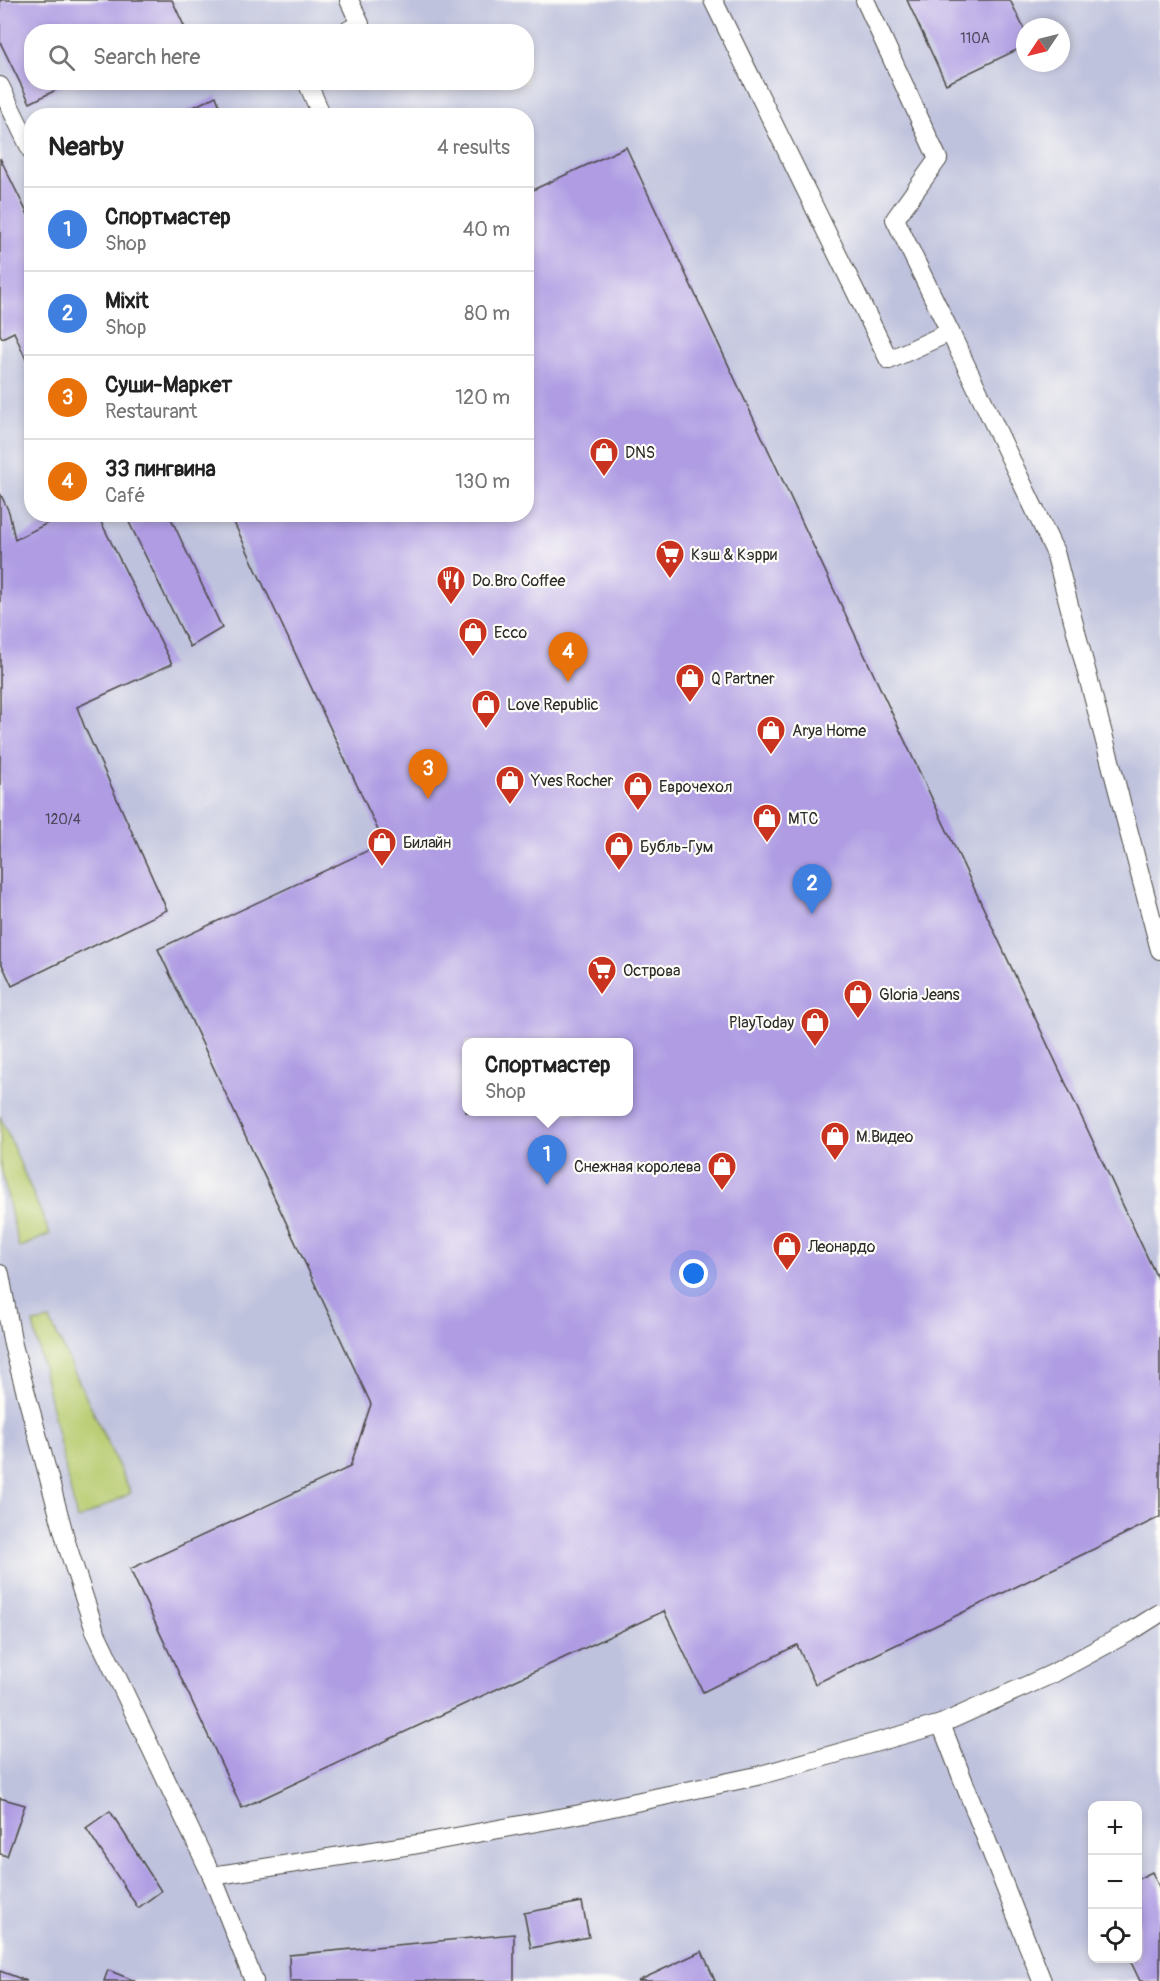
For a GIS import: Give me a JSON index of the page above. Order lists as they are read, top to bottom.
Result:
{
  "places": {
    "shop": [
      "DNS",
      "Ecco",
      "Q Partner",
      "Love Republic",
      "Arya Home",
      "Yves Rocher",
      "Еврочехол",
      "МТС",
      "Билайн",
      "Бубль-Гум",
      "Gloria Jeans",
      "PlayToday",
      "М.Видео",
      "Снежная королева",
      "Леонардо"
    ],
    "supermarket": ["Кэш & Кэрри", "Острова"],
    "restaurant": ["Do.Bro Coffee"]
  },
  "house_numbers": ["110А", "120/4"],
  "north": "bottom left",
  "page": {
    "search": "Search here",
    "heading": ["Nearby", "4 results"],
    "list": [
      {
        "mark": "1",
        "name": "Спортмастер",
        "note": "Shop",
        "value": "40 m"
      },
      {
        "mark": "2",
        "name": "Mixit",
        "note": "Shop",
        "value": "80 m"
      },
      {
        "mark": "3",
        "name": "Суши-Маркет",
        "note": "Restaurant",
        "value": "120 m"
      },
      {
        "mark": "4",
        "name": "33 пингвина",
        "note": "Café",
        "value": "130 m"
      }
    ],
    "pins": [
      "4",
      "3",
      "2",
      "1"
    ],
    "popup": ["Спортмастер", "Shop"],
    "map_buttons": ["+", "−"]
  }
}
